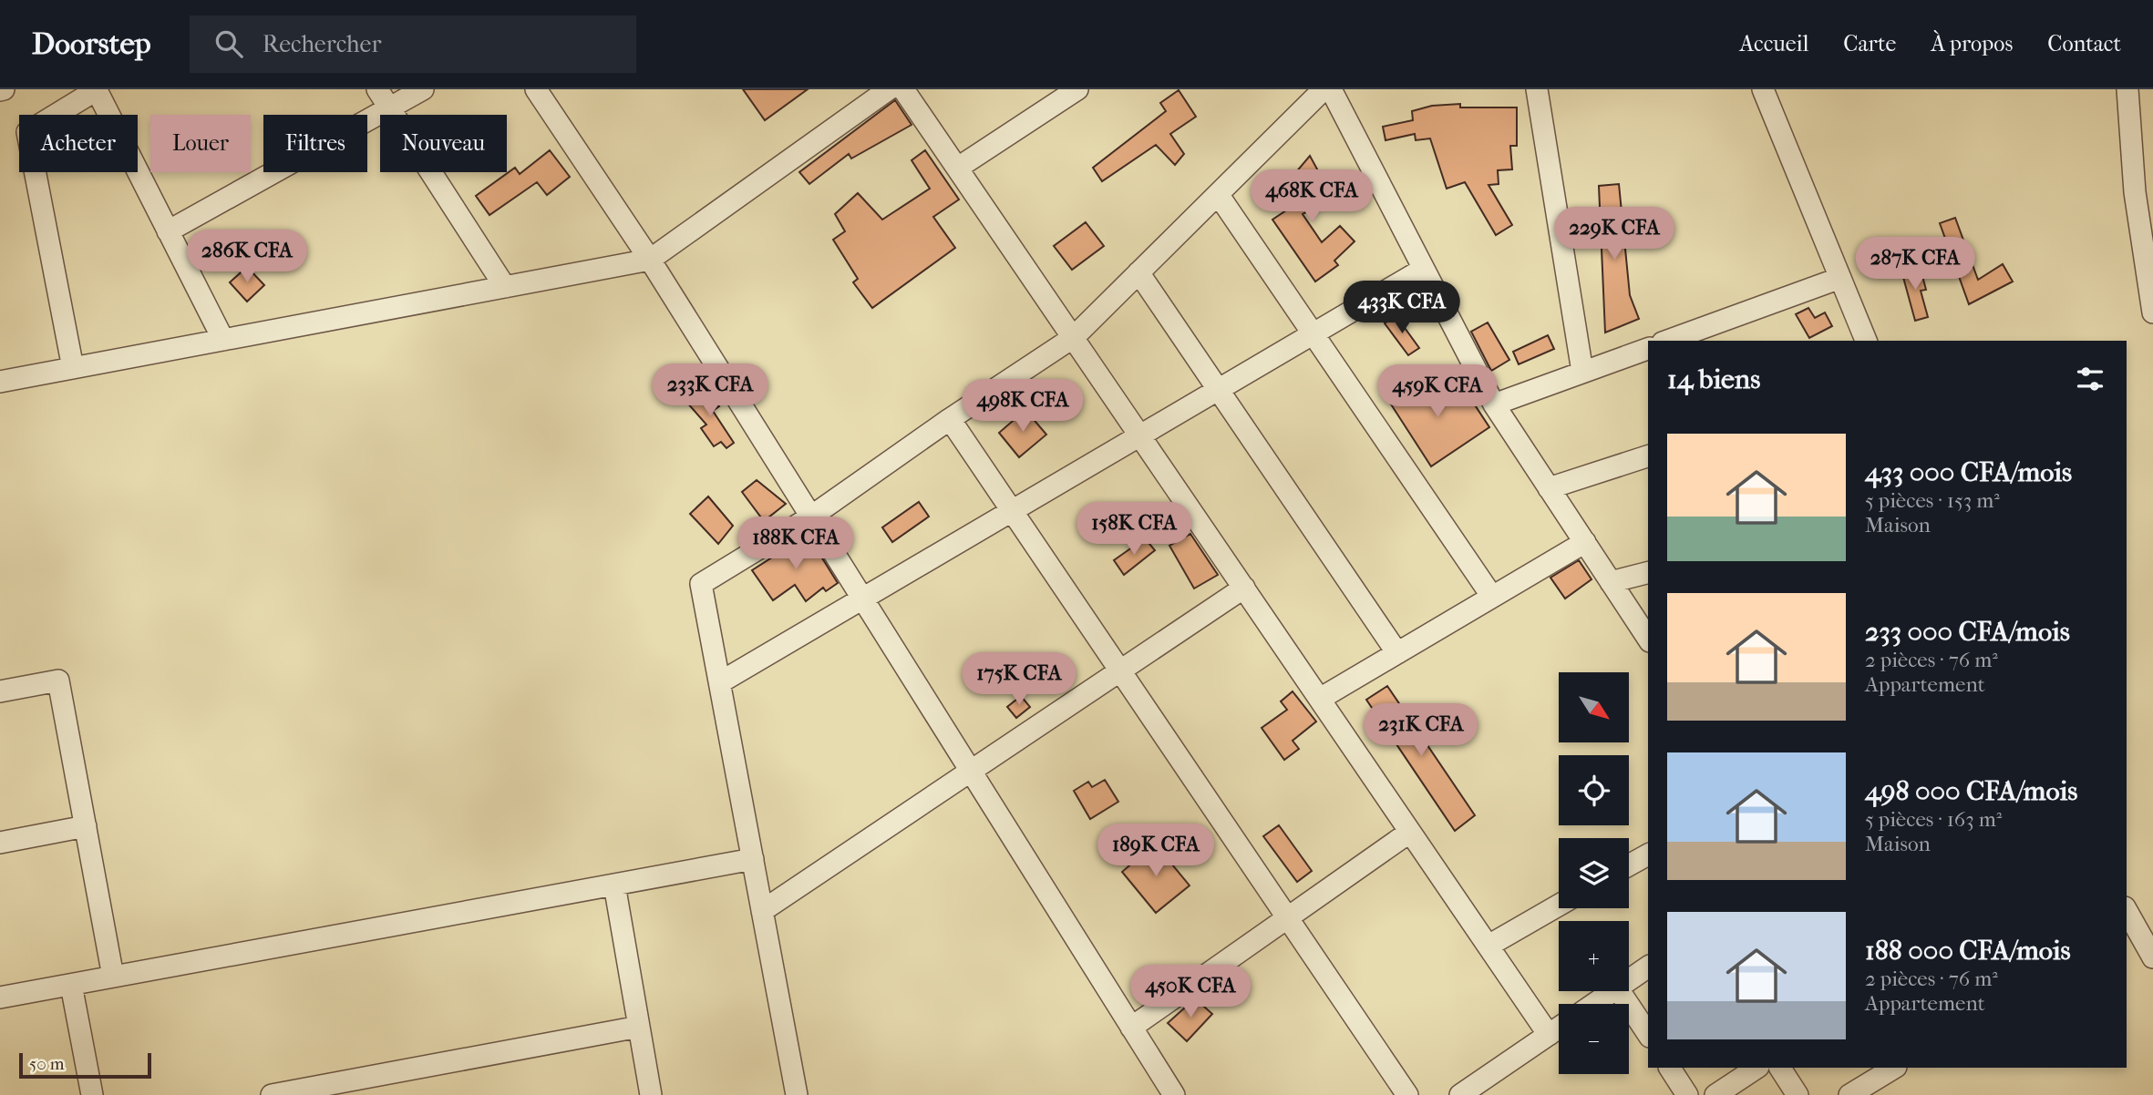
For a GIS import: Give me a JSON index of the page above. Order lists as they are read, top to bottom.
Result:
{
  "scale_bar": "50 m",
  "north": "bottom right",
  "page": {
    "header": "Doorstep",
    "search": "Rechercher",
    "nav": [
      "Accueil",
      "Carte",
      "À propos",
      "Contact"
    ],
    "chip": [
      "Acheter",
      "Louer",
      "Filtres",
      "Nouveau"
    ],
    "price": [
      "468K CFA",
      "229K CFA",
      "286K CFA",
      "287K CFA",
      "433K CFA",
      "233K CFA",
      "459K CFA",
      "498K CFA",
      "158K CFA",
      "188K CFA",
      "175K CFA",
      "231K CFA",
      "189K CFA",
      "450K CFA"
    ],
    "heading": "14 biens",
    "list": [
      {
        "name": "433 000 CFA/mois",
        "note": "5 pièces · 153 m² · Maison"
      },
      {
        "name": "233 000 CFA/mois",
        "note": "2 pièces · 76 m² · Appartement"
      },
      {
        "name": "498 000 CFA/mois",
        "note": "5 pièces · 163 m² · Maison"
      },
      {
        "name": "188 000 CFA/mois",
        "note": "2 pièces · 76 m² · Appartement"
      }
    ],
    "map_buttons": ["+", "−"],
    "scale": "50 m"
  }
}
